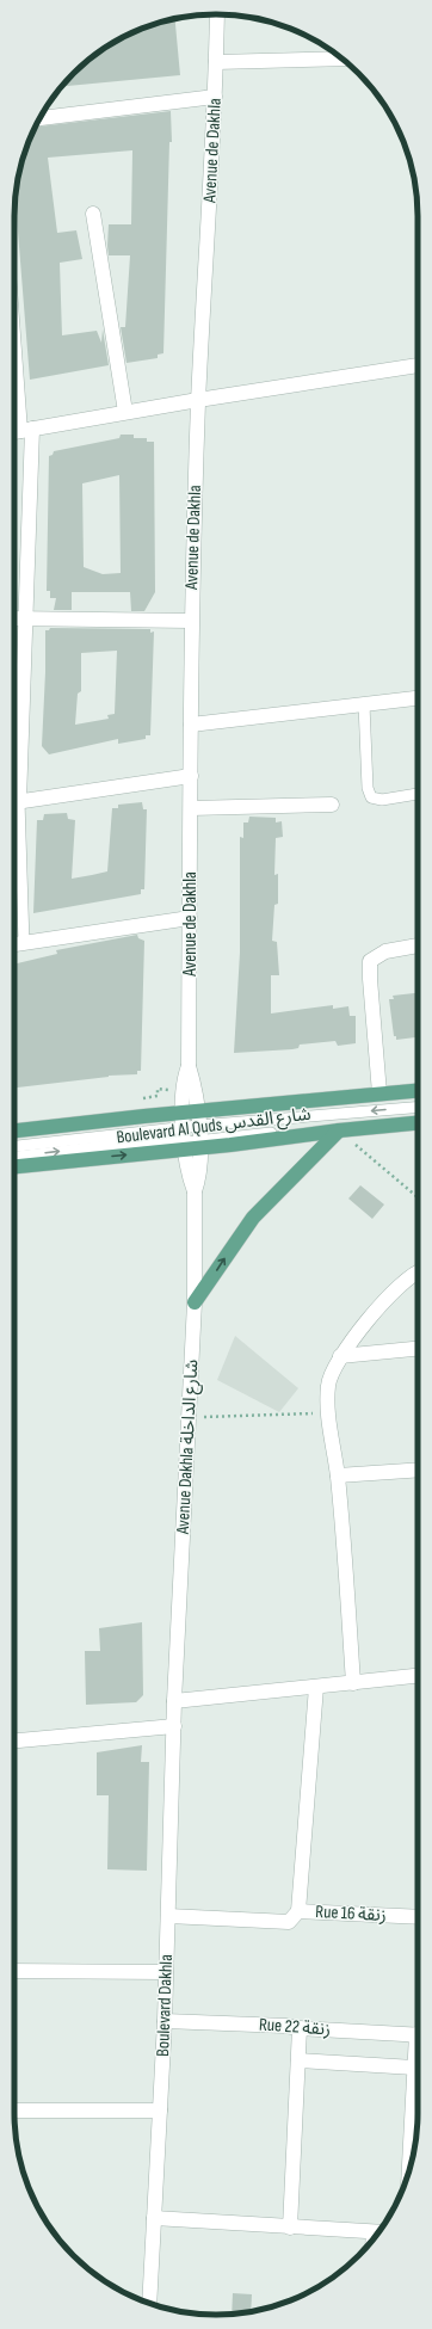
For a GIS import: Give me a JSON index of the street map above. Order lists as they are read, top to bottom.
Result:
{
  "streets": {
    "main road": ["Boulevard Al Quds شارع القدس"],
    "street": [
      "Avenue de Dakhla",
      "Avenue Dakhla شارع الداخلة",
      "Rue 16 زنقة",
      "Boulevard Dakhla",
      "Rue 22 زنقة"
    ]
  },
  "crossings": [
    ["Avenue de Dakhla", "Boulevard Al Quds شارع القدس"],
    ["Avenue de Dakhla", "Avenue Dakhla شارع الداخلة"],
    ["Boulevard Al Quds شارع القدس", "Avenue Dakhla شارع الداخلة"],
    ["Avenue Dakhla شارع الداخلة", "Boulevard Dakhla"],
    ["Rue 16 زنقة", "Boulevard Dakhla"],
    ["Boulevard Dakhla", "Rue 22 زنقة"]
  ]
}
